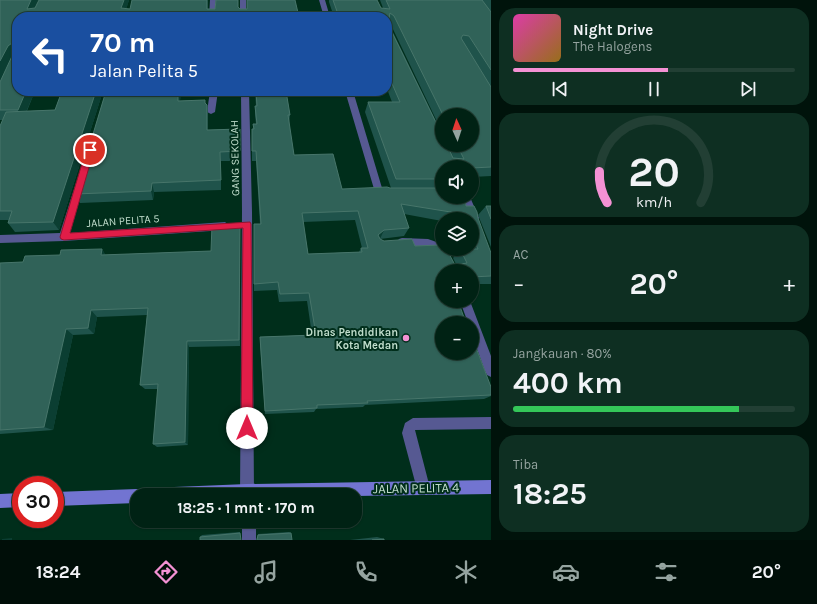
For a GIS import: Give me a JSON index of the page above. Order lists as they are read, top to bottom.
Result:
{
  "streets": {
    "street": ["GANG SEKOLAH", "JALAN PELITA 5", "JALAN PELITA 4"]
  },
  "crossings": [
    ["GANG SEKOLAH", "JALAN PELITA 5"]
  ],
  "places": ["Dinas Pendidikan Kota Medan"],
  "north": "top",
  "page": {
    "turn": ["70 m", "Jalan Pelita 5"],
    "song": ["Night Drive", "The Halogens"],
    "map_buttons": ["+", "−"],
    "tile": [
      "AC",
      ["Jangkauan · 80%", "400 km"],
      ["Tiba", "18:25"]
    ],
    "heat": ["−", "20°", "+"],
    "limit": "30",
    "trip": "18:25 · 1 mnt · 170 m",
    "tabs": ["18:24", "20°"],
    "gauge": ["20", "km/h"]
  }
}
